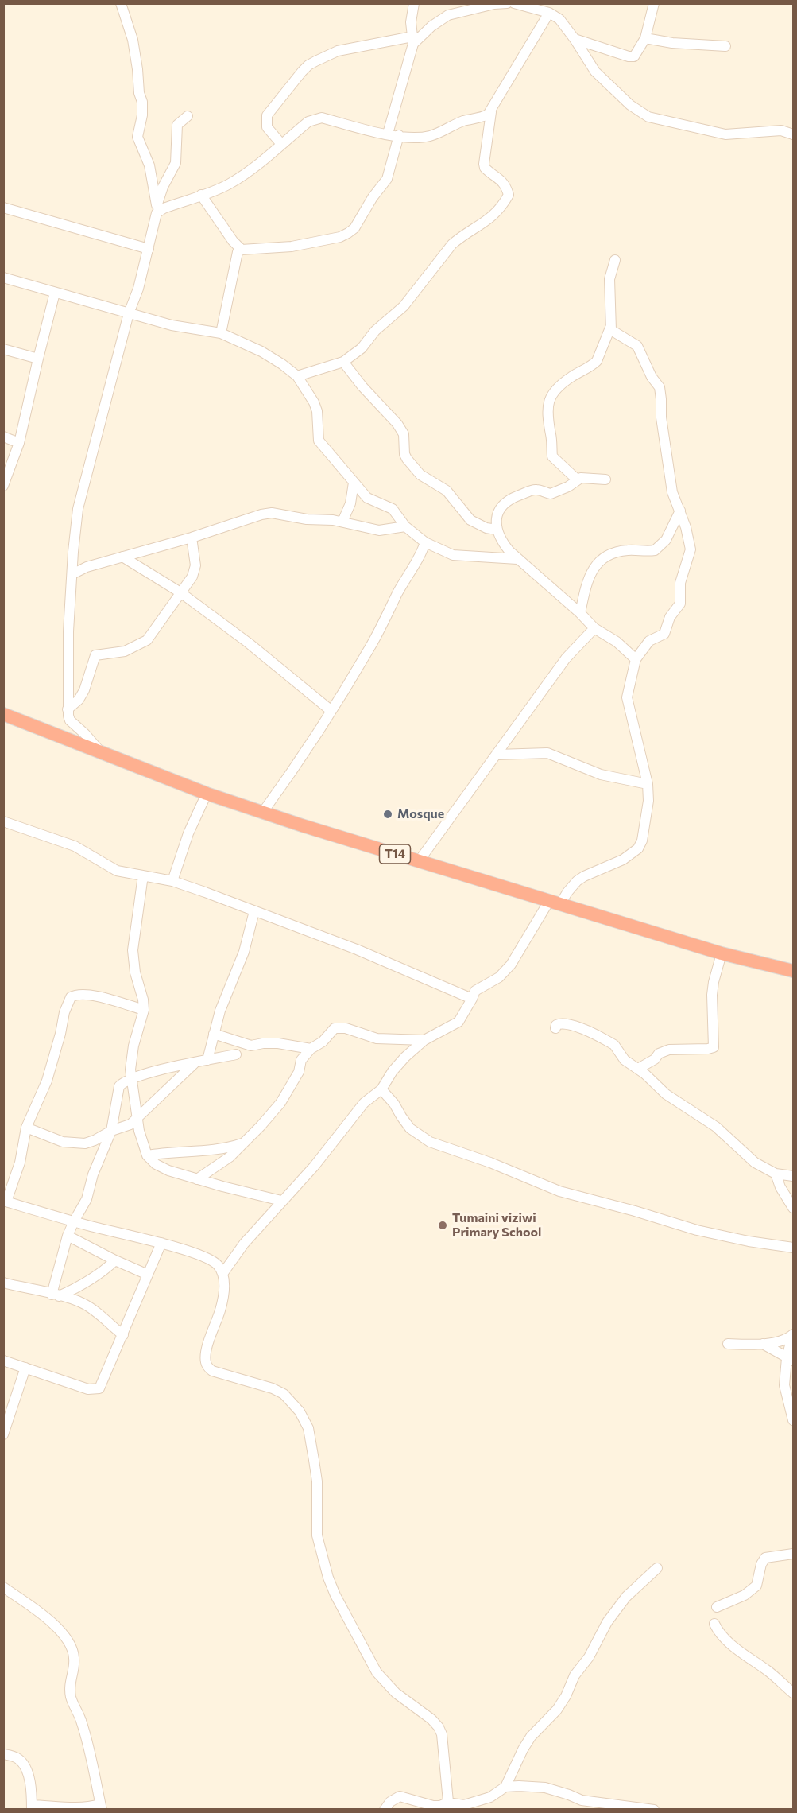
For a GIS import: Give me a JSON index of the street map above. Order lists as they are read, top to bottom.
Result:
{
  "streets": {
    "highway": ["T14"]
  },
  "places": ["Mosque", "Tumaini viziwi Primary School"]
}
